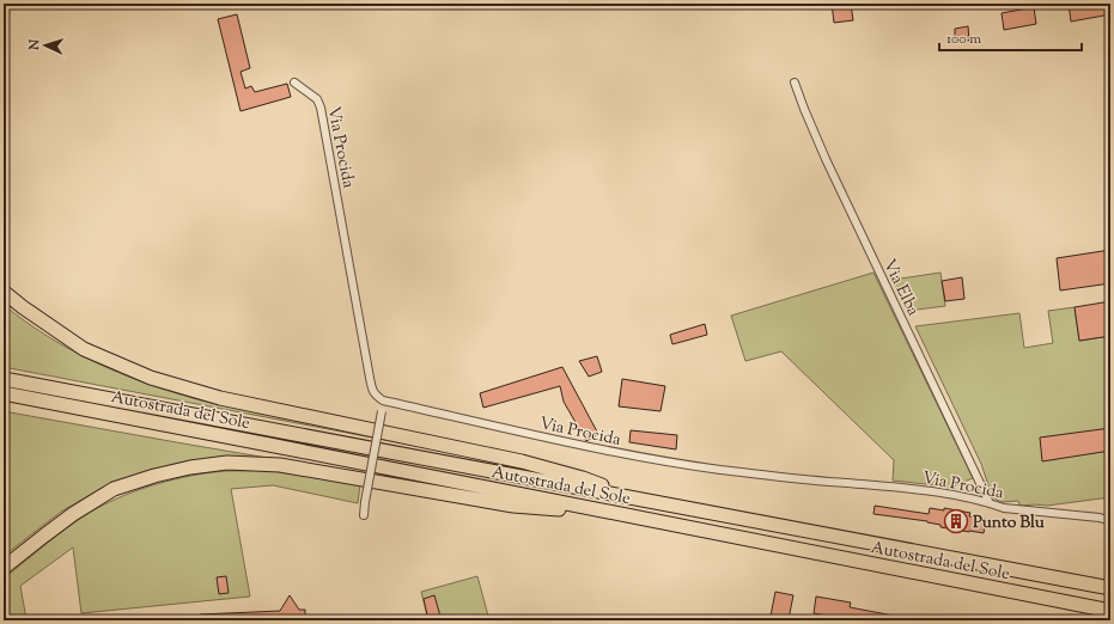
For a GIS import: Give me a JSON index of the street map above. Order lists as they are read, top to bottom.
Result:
{
  "streets": {
    "highway": ["Autostrada del Sole"],
    "street": ["Via Procida", "Via Elba"]
  },
  "crossings": [
    ["Via Procida", "Via Elba"]
  ],
  "places": {
    "building": ["Punto Blu"]
  },
  "scale_bar": "100 m",
  "north": "left"
}
